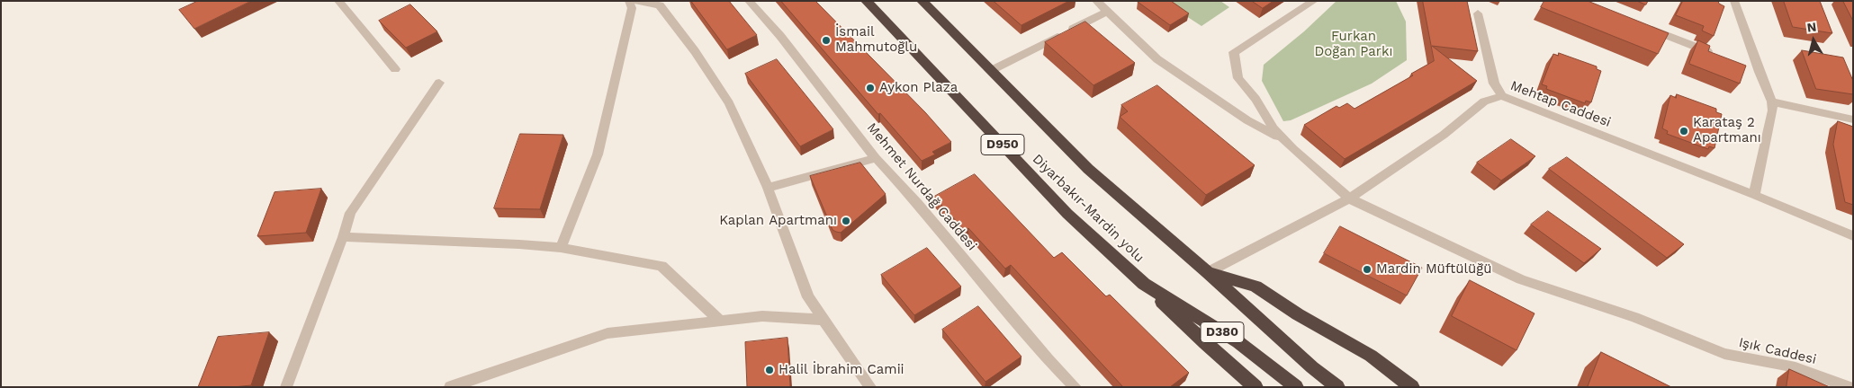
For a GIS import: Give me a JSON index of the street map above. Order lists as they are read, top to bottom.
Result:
{
  "streets": {
    "highway": ["D950", "Diyarbakır-Mardin yolu", "D380"],
    "street": ["Mehtap Caddesi", "Mehmet Nurdağ Caddesi", "Işık Caddesi"]
  },
  "crossings": [
    ["Mehtap Caddesi", "Diyarbakır-Mardin yolu"],
    ["Mehtap Caddesi", "Işık Caddesi"],
    ["D950", "Diyarbakır-Mardin yolu"]
  ],
  "parks": ["Furkan Doğan Parkı"],
  "places": [
    "İsmail Mahmutoğlu",
    "Aykon Plaza",
    "Karataş 2 Apartmanı",
    "Kaplan Apartmanı",
    "Mardin Müftülüğü",
    "Halil İbrahim Camii"
  ],
  "north": "top"
}
